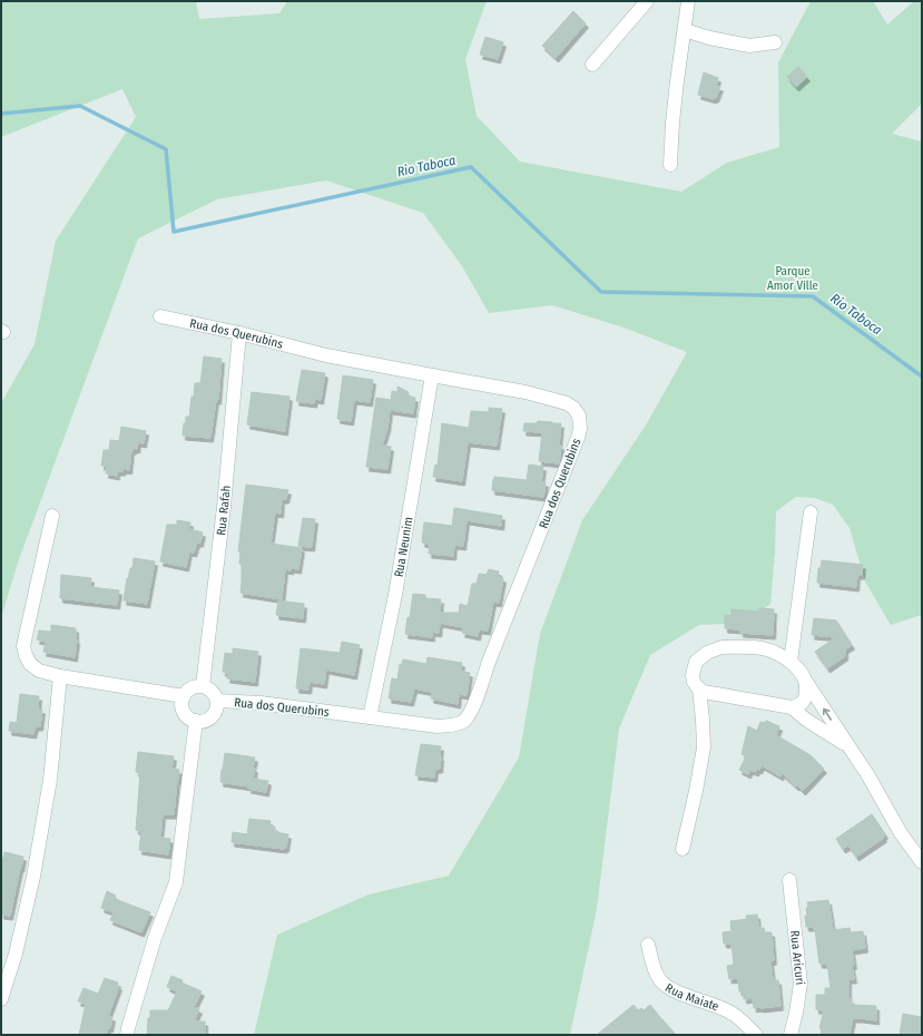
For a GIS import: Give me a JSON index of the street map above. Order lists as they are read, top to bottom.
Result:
{
  "streets": {
    "street": [
      "Rua dos Querubins",
      "Rua Rafah",
      "Rua Neunim",
      "Rua Aricuri",
      "Rua Maiate"
    ]
  },
  "crossings": [
    ["Rua dos Querubins", "Rua Rafah"],
    ["Rua dos Querubins", "Rua Neunim"]
  ],
  "water": ["Rio Taboca"],
  "parks": ["Parque Amor Ville"]
}
